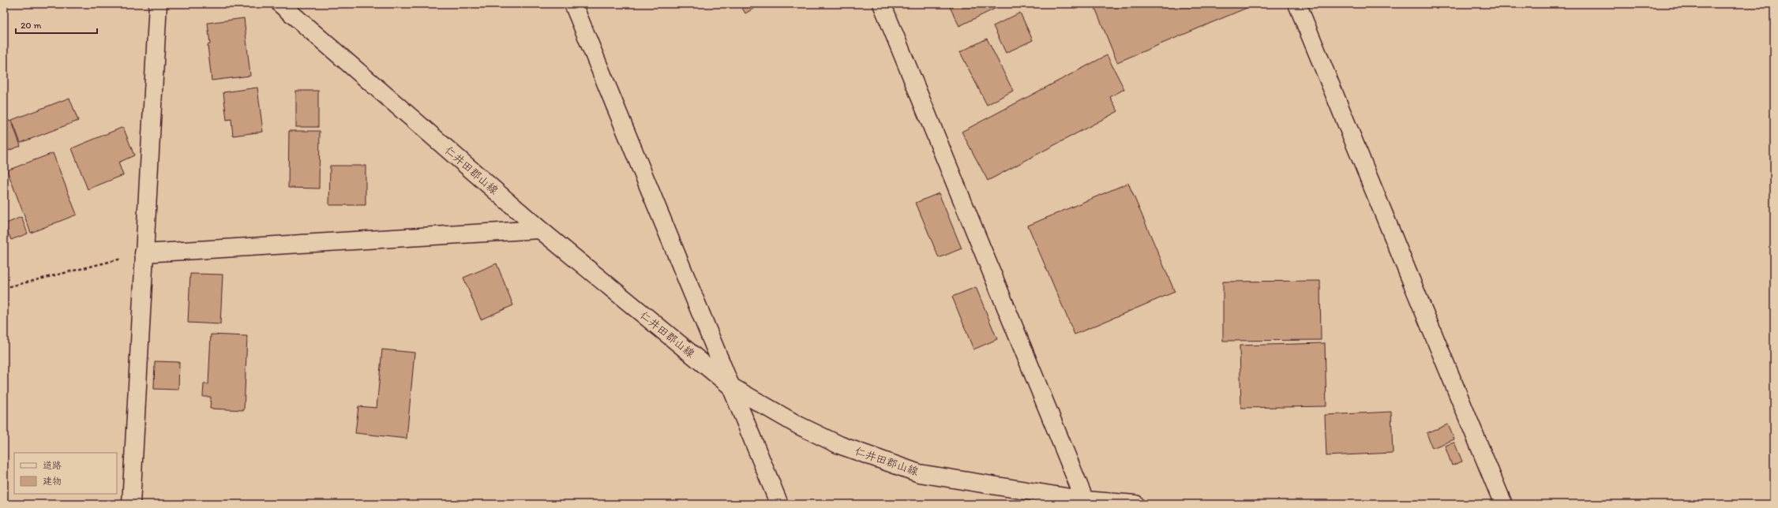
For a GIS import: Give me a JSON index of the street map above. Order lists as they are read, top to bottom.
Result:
{
  "streets": {
    "street": ["仁井田郡山線"]
  },
  "legend": ["道路", "建物"],
  "scale_bar": "20 m"
}
